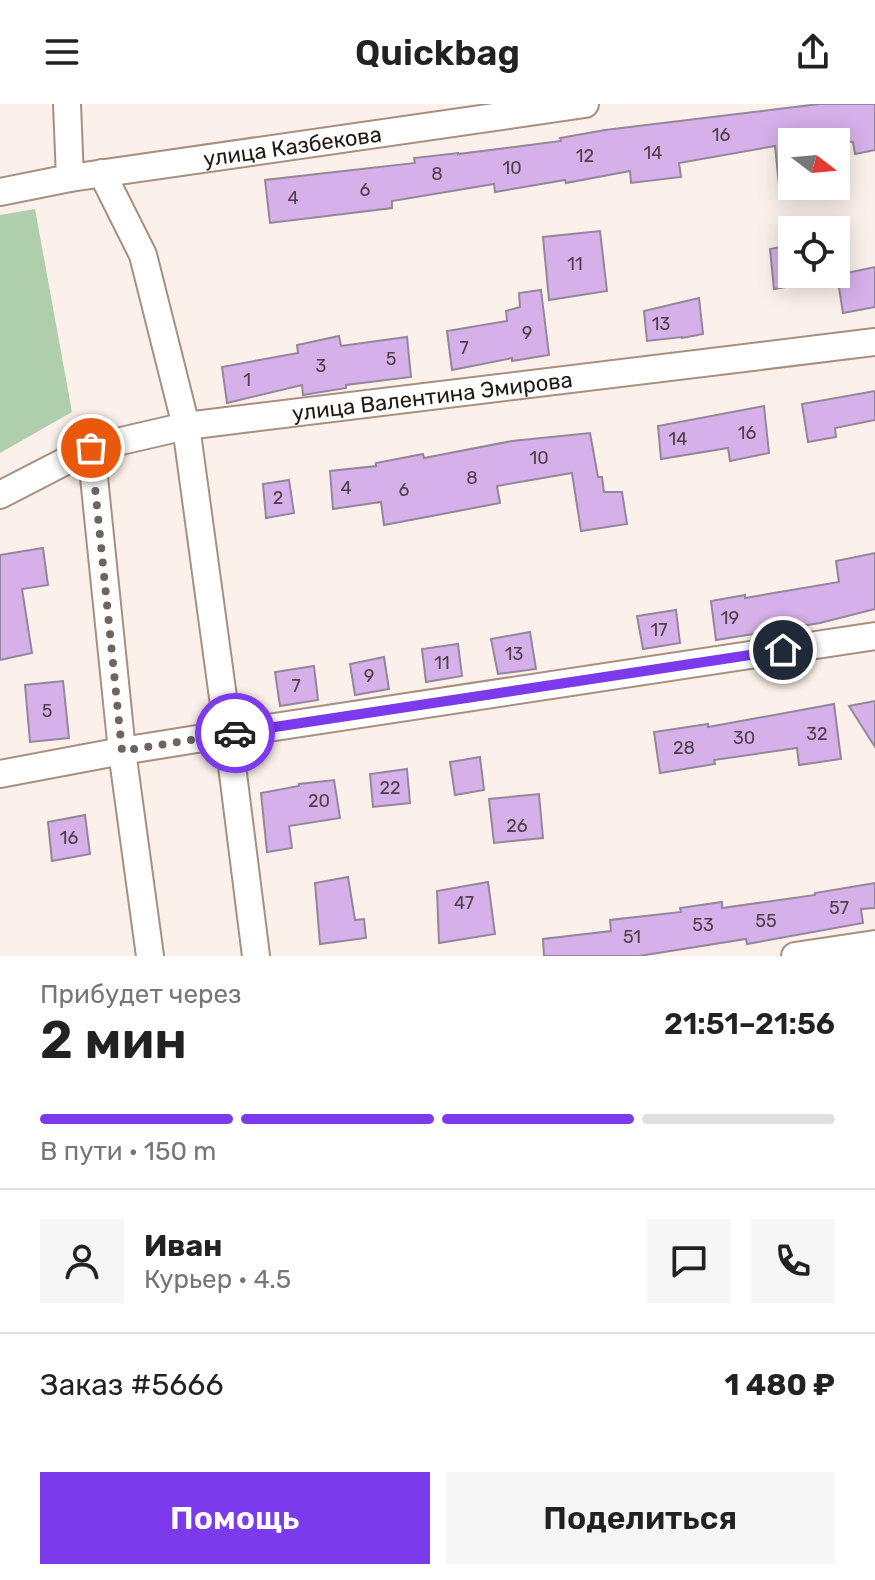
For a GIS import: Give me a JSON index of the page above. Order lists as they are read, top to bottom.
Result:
{
  "streets": {
    "street": ["улица Казбекова", "улица Валентина Эмирова"]
  },
  "house_numbers": [
    "16",
    "14",
    "12",
    "10",
    "8",
    "6",
    "4",
    "11",
    "13",
    "9",
    "7",
    "5",
    "3",
    "1",
    "16",
    "14",
    "10",
    "8",
    "4",
    "6",
    "2",
    "19",
    "17",
    "13",
    "11",
    "9",
    "7",
    "5",
    "32",
    "30",
    "28",
    "22",
    "20",
    "26",
    "16",
    "47",
    "57",
    "55",
    "53",
    "51"
  ],
  "north": "right",
  "page": {
    "header": "Quickbag",
    "heading": ["2 мин", "Прибудет через", "21:51–21:56"],
    "panel": [
      "Иван",
      "Курьер · 4.5",
      "Заказ #5666",
      "1 480 ₽"
    ],
    "bar": "В пути · 150 m",
    "buttons": ["Помощь", "Поделиться"]
  }
}
